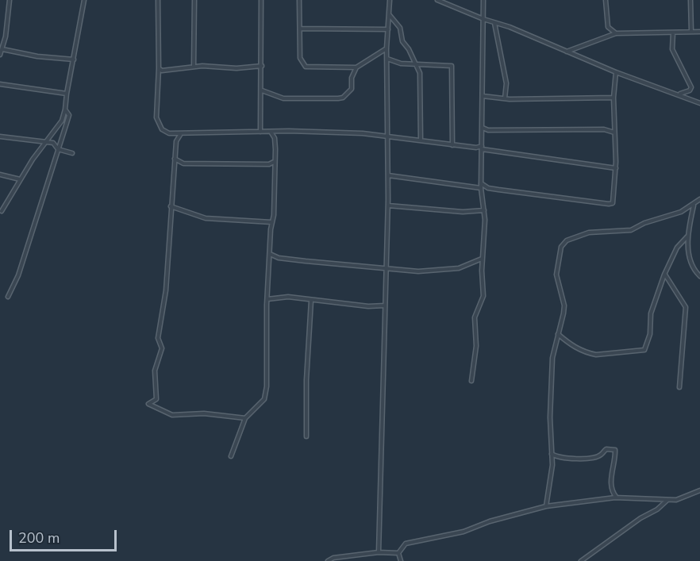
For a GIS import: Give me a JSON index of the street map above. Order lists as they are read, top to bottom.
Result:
{
  "scale_bar": "200 m"
}
